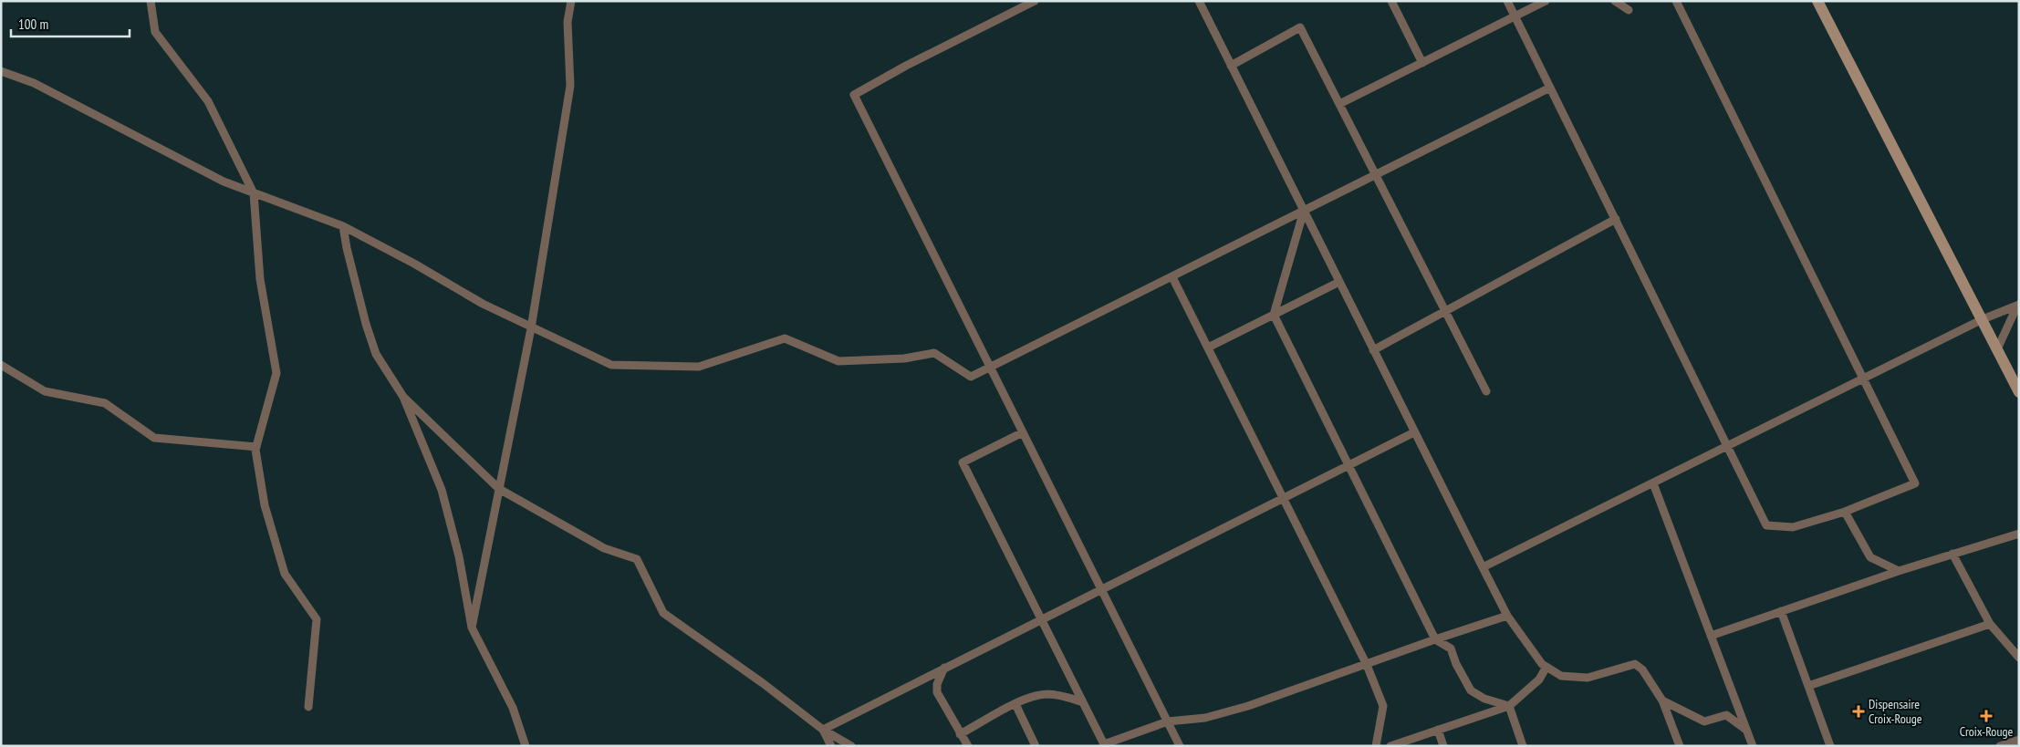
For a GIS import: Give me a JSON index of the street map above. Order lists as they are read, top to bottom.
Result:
{
  "places": {
    "health": ["Dispensaire Croix-Rouge", "Croix-Rouge"]
  },
  "scale_bar": "100 m"
}
